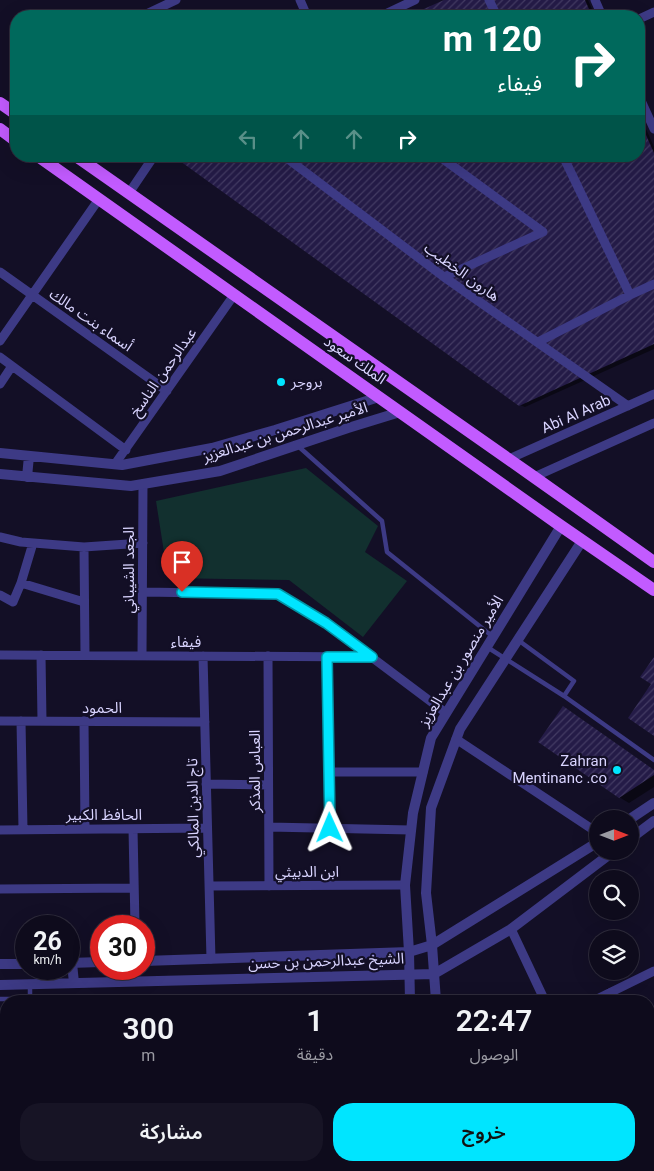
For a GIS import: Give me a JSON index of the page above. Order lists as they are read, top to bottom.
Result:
{
  "streets": {
    "main road": ["الملك سعود"],
    "street": [
      "هارون الخطيب",
      "أسماء بنت مالك",
      "عبدالرحمن الناسخ",
      "Abi Al Arab",
      "الأمير عبدالرحمن بن عبدالعزيز",
      "الجعد الشيباني",
      "فيفاء",
      "الأمير منصور بن عبدالعزيز",
      "الحمود",
      "العباس المذكر",
      "تاج الدين المالكي",
      "الحافظ الكبير",
      "ابن الدبيثي",
      "الشيخ عبدالرحمن بن حسن"
    ]
  },
  "crossings": [
    ["هارون الخطيب", "Abi Al Arab"],
    ["أسماء بنت مالك", "عبدالرحمن الناسخ"],
    ["الملك سعود", "عبدالرحمن الناسخ"],
    ["الملك سعود", "Abi Al Arab"],
    ["الملك سعود", "الأمير عبدالرحمن بن عبدالعزيز"],
    ["الملك سعود", "الأمير منصور بن عبدالعزيز"],
    ["عبدالرحمن الناسخ", "الأمير عبدالرحمن بن عبدالعزيز"],
    ["الأمير عبدالرحمن بن عبدالعزيز", "الجعد الشيباني"],
    ["الجعد الشيباني", "فيفاء"],
    ["فيفاء", "العباس المذكر"],
    ["فيفاء", "تاج الدين المالكي"],
    ["الأمير منصور بن عبدالعزيز", "ابن الدبيثي"],
    ["الأمير منصور بن عبدالعزيز", "الشيخ عبدالرحمن بن حسن"],
    ["الحمود", "تاج الدين المالكي"],
    ["العباس المذكر", "ابن الدبيثي"],
    ["تاج الدين المالكي", "الحافظ الكبير"],
    ["تاج الدين المالكي", "ابن الدبيثي"],
    ["تاج الدين المالكي", "الشيخ عبدالرحمن بن حسن"]
  ],
  "places": ["بروجر", "Zahran Mentinanc .co"],
  "north": "right",
  "page": {
    "turn": ["120 m", "فيفاء"],
    "speed": "26 km/h",
    "limit": "30",
    "eta": [
      "22:47",
      "الوصول",
      "1",
      "دقيقة",
      "300",
      "m"
    ],
    "buttons": ["خروج", "مشاركة"]
  }
}
